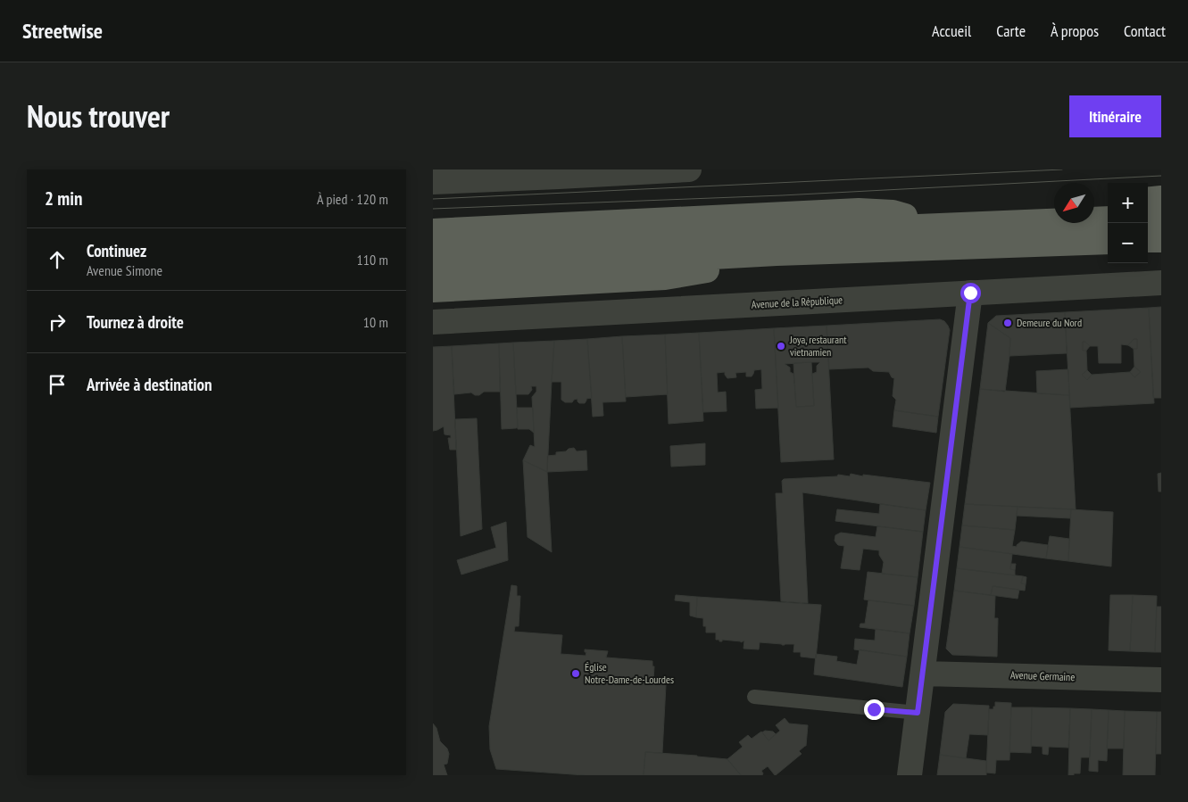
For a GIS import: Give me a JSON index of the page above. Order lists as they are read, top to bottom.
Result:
{
  "streets": {
    "street": ["Avenue de la République", "Avenue Germaine"]
  },
  "places": ["Demeure du Nord", "Joya, restaurant vietnamien", "Église Notre-Dame-de-Lourdes"],
  "north": "bottom left",
  "page": {
    "header": "Streetwise",
    "nav": [
      "Accueil",
      "Carte",
      "À propos",
      "Contact"
    ],
    "title": "Nous trouver",
    "buttons": "Itinéraire",
    "heading": ["2 min", "À pied · 120 m"],
    "map_buttons": ["+", "−"],
    "list": [
      ["Continuez", "Avenue Simone", "110 m"],
      ["Tournez à droite", "10 m"],
      "Arrivée à destination"
    ]
  }
}
